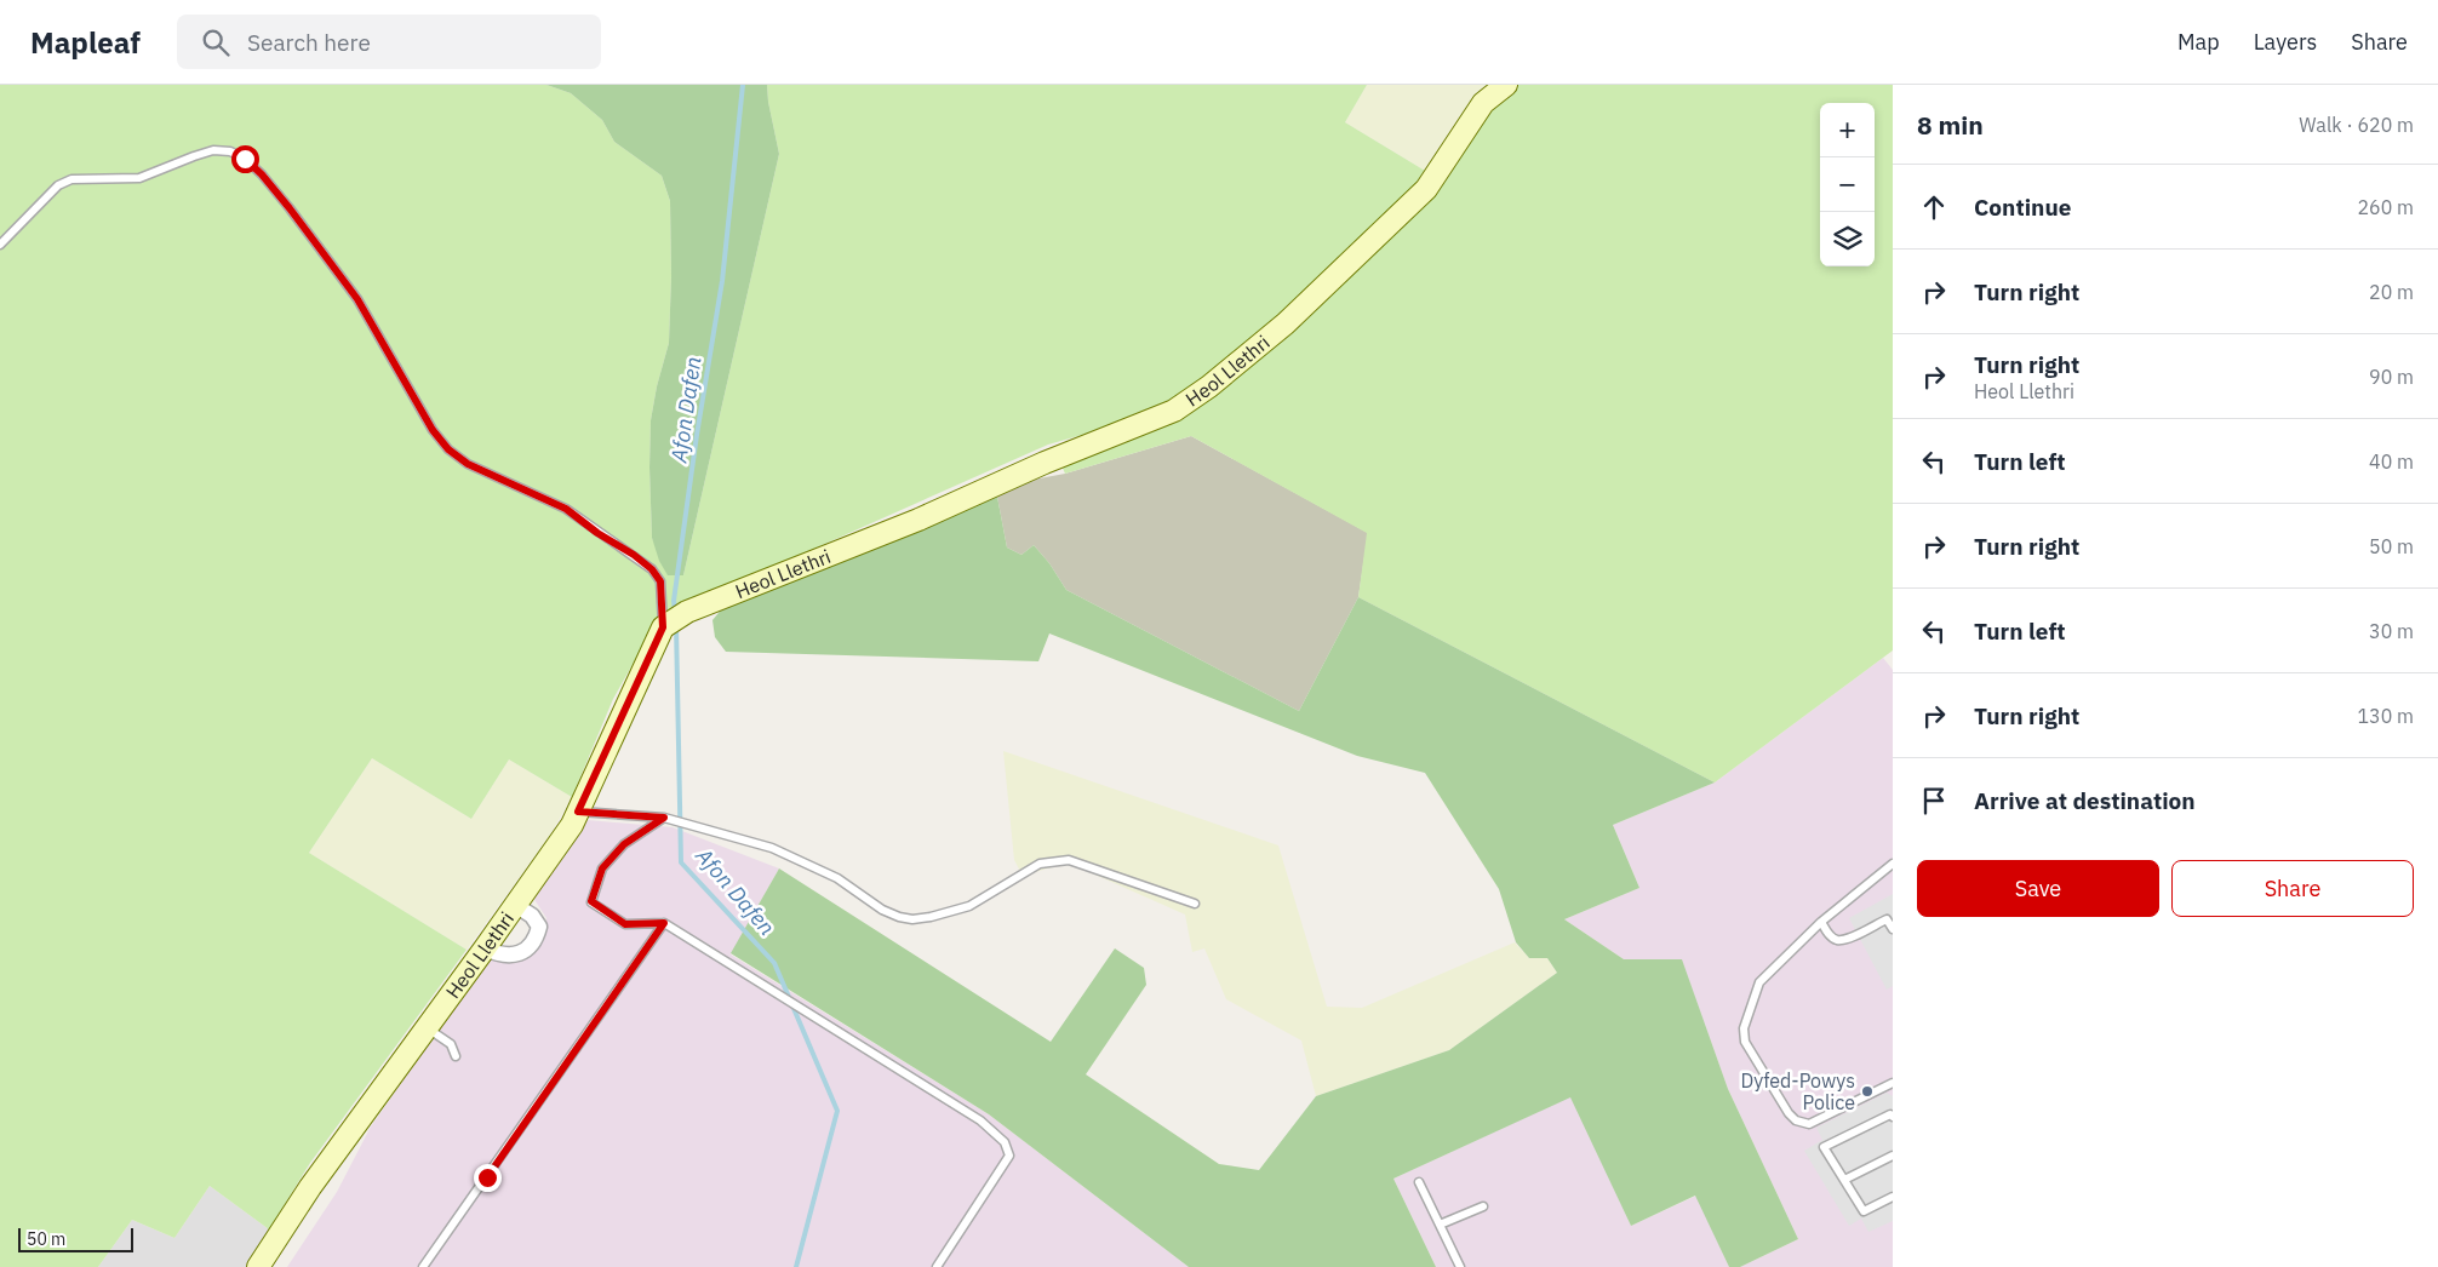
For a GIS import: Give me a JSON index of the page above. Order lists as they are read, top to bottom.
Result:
{
  "streets": {
    "street": ["Heol Llethri"]
  },
  "water": ["Afon Dafen"],
  "places": ["Dyfed-Powys Police"],
  "scale_bar": "50 m",
  "page": {
    "header": "Mapleaf",
    "search": "Search here",
    "nav": ["Map", "Layers", "Share"],
    "heading": ["8 min", "Walk · 620 m"],
    "map_buttons": ["+", "−"],
    "list": [
      ["Continue", "260 m"],
      ["Turn right", "20 m"],
      ["Turn right", "Heol Llethri", "90 m"],
      ["Turn left", "40 m"],
      ["Turn right", "50 m"],
      ["Turn left", "30 m"],
      ["Turn right", "130 m"],
      "Arrive at destination"
    ],
    "buttons": ["Save", "Share"],
    "scale": "50 m"
  }
}
